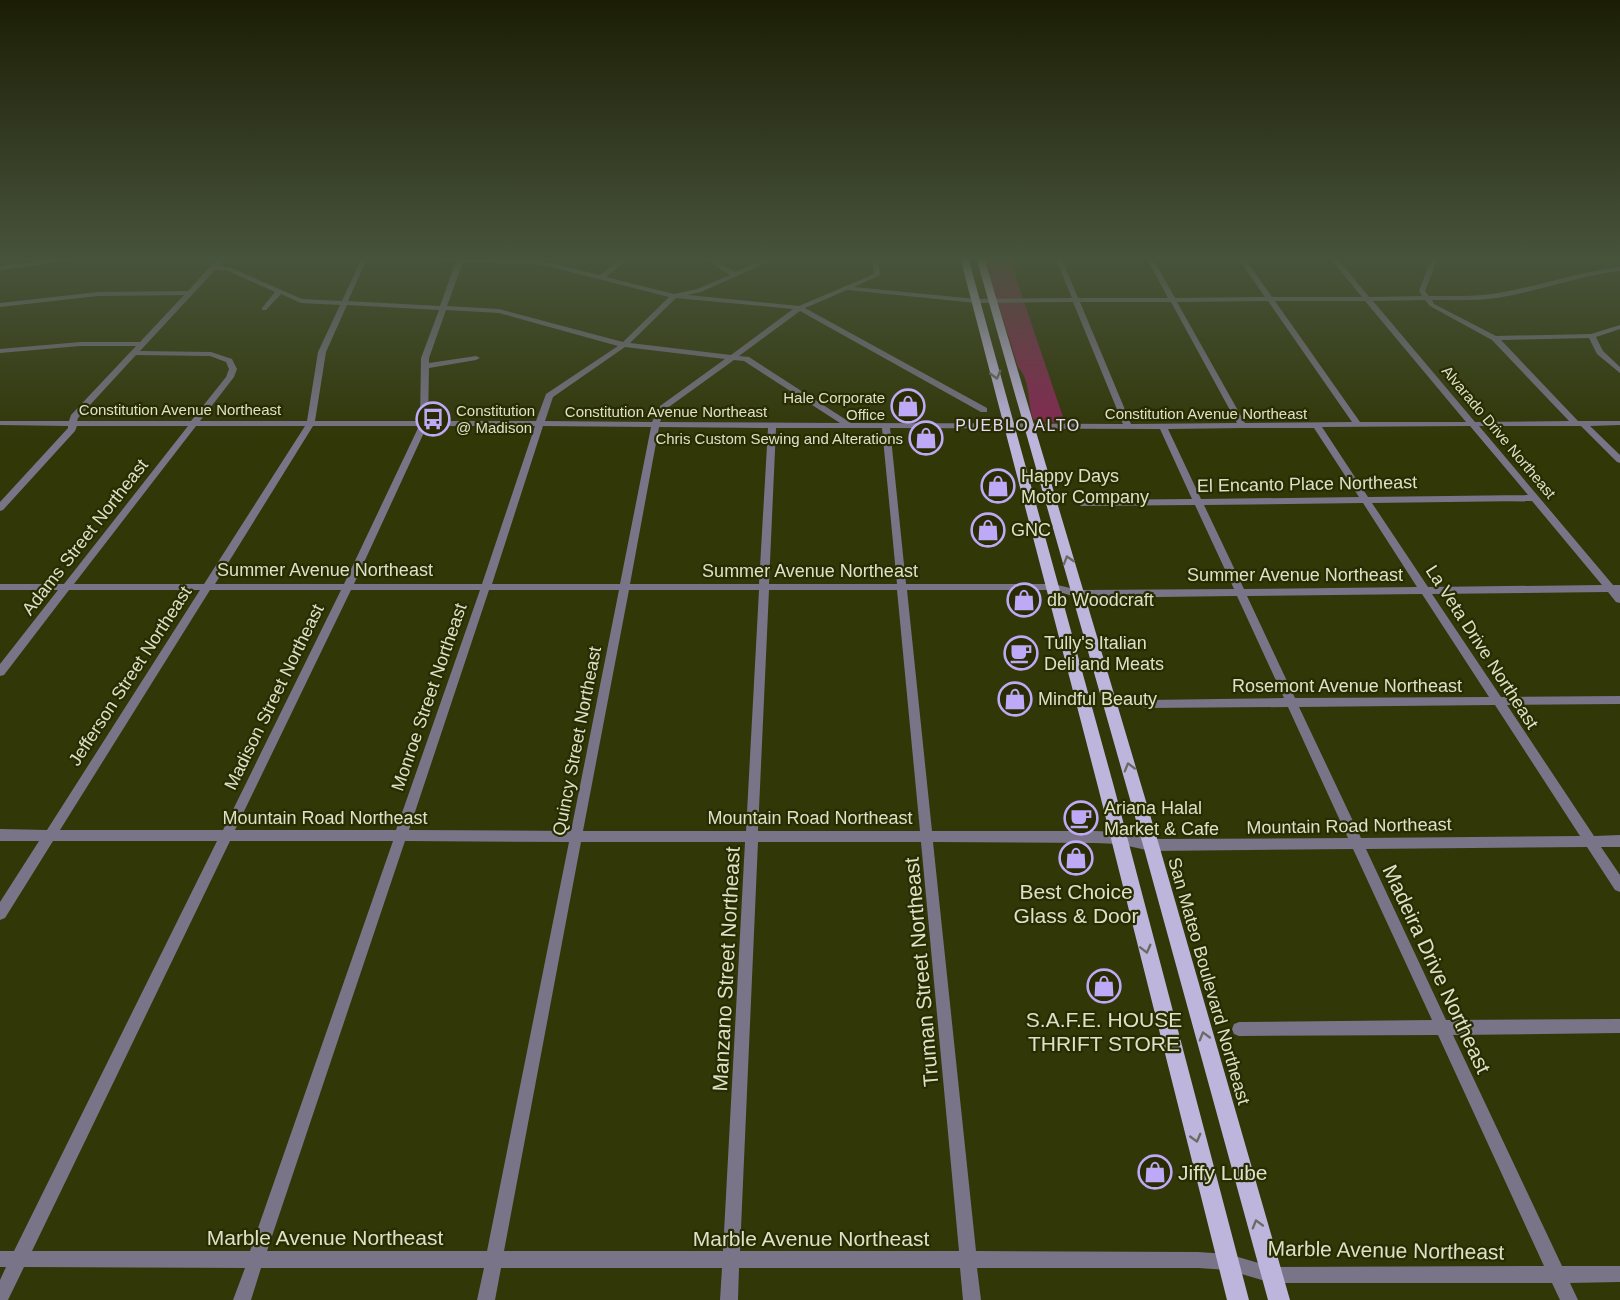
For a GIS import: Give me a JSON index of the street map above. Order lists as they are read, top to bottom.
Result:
{
  "streets": {
    "main road": ["San Mateo Boulevard Northeast"],
    "street": [
      "Constitution Avenue Northeast",
      "Alvarado Drive Northeast",
      "El Encanto Place Northeast",
      "Adams Street Northeast",
      "Summer Avenue Northeast",
      "La Veta Drive Northeast",
      "Jefferson Street Northeast",
      "Rosemont Avenue Northeast",
      "Madison Street Northeast",
      "Monroe Street Northeast",
      "Quincy Street Northeast",
      "Mountain Road Northeast",
      "Manzano Street Northeast",
      "Madeira Drive Northeast",
      "Truman Street Northeast",
      "Marble Avenue Northeast"
    ]
  },
  "crossings": [
    ["Constitution Avenue Northeast", "Alvarado Drive Northeast"],
    ["Constitution Avenue Northeast", "Adams Street Northeast"],
    ["Constitution Avenue Northeast", "La Veta Drive Northeast"],
    ["Constitution Avenue Northeast", "Jefferson Street Northeast"],
    ["Constitution Avenue Northeast", "Madison Street Northeast"],
    ["Constitution Avenue Northeast", "Monroe Street Northeast"],
    ["Constitution Avenue Northeast", "Quincy Street Northeast"],
    ["Constitution Avenue Northeast", "Manzano Street Northeast"],
    ["Constitution Avenue Northeast", "Madeira Drive Northeast"],
    ["Constitution Avenue Northeast", "Truman Street Northeast"],
    ["Constitution Avenue Northeast", "San Mateo Boulevard Northeast"],
    ["Alvarado Drive Northeast", "El Encanto Place Northeast"],
    ["Alvarado Drive Northeast", "Summer Avenue Northeast"],
    ["El Encanto Place Northeast", "La Veta Drive Northeast"],
    ["El Encanto Place Northeast", "Madeira Drive Northeast"],
    ["Adams Street Northeast", "Summer Avenue Northeast"],
    ["Summer Avenue Northeast", "La Veta Drive Northeast"],
    ["Summer Avenue Northeast", "Jefferson Street Northeast"],
    ["Summer Avenue Northeast", "Madison Street Northeast"],
    ["Summer Avenue Northeast", "Monroe Street Northeast"],
    ["Summer Avenue Northeast", "Quincy Street Northeast"],
    ["Summer Avenue Northeast", "Manzano Street Northeast"],
    ["Summer Avenue Northeast", "Madeira Drive Northeast"],
    ["Summer Avenue Northeast", "Truman Street Northeast"],
    ["Summer Avenue Northeast", "San Mateo Boulevard Northeast"],
    ["La Veta Drive Northeast", "Rosemont Avenue Northeast"],
    ["La Veta Drive Northeast", "Mountain Road Northeast"],
    ["Jefferson Street Northeast", "Mountain Road Northeast"],
    ["Rosemont Avenue Northeast", "Madeira Drive Northeast"],
    ["Madison Street Northeast", "Mountain Road Northeast"],
    ["Madison Street Northeast", "Marble Avenue Northeast"],
    ["Monroe Street Northeast", "Mountain Road Northeast"],
    ["Monroe Street Northeast", "Marble Avenue Northeast"],
    ["Quincy Street Northeast", "Mountain Road Northeast"],
    ["Quincy Street Northeast", "Marble Avenue Northeast"],
    ["Mountain Road Northeast", "Manzano Street Northeast"],
    ["Mountain Road Northeast", "Madeira Drive Northeast"],
    ["Mountain Road Northeast", "Truman Street Northeast"],
    ["Mountain Road Northeast", "San Mateo Boulevard Northeast"],
    ["Manzano Street Northeast", "Marble Avenue Northeast"],
    ["Madeira Drive Northeast", "Marble Avenue Northeast"],
    ["Truman Street Northeast", "Marble Avenue Northeast"],
    ["San Mateo Boulevard Northeast", "Marble Avenue Northeast"]
  ],
  "districts": ["PUEBLO ALTO"],
  "places": {
    "shop": [
      "Hale Corporate Office",
      "Chris Custom Sewing and Alterations",
      "Happy Days Motor Company",
      "GNC",
      "db Woodcraft",
      "Mindful Beauty",
      "Best Choice Glass & Door",
      "S.A.F.E. HOUSE THRIFT STORE",
      "Jiffy Lube"
    ],
    "bus stop": ["Constitution @ Madison"],
    "cafe": ["Tully's Italian Deli and Meats", "Ariana Halal Market & Cafe"]
  }
}
